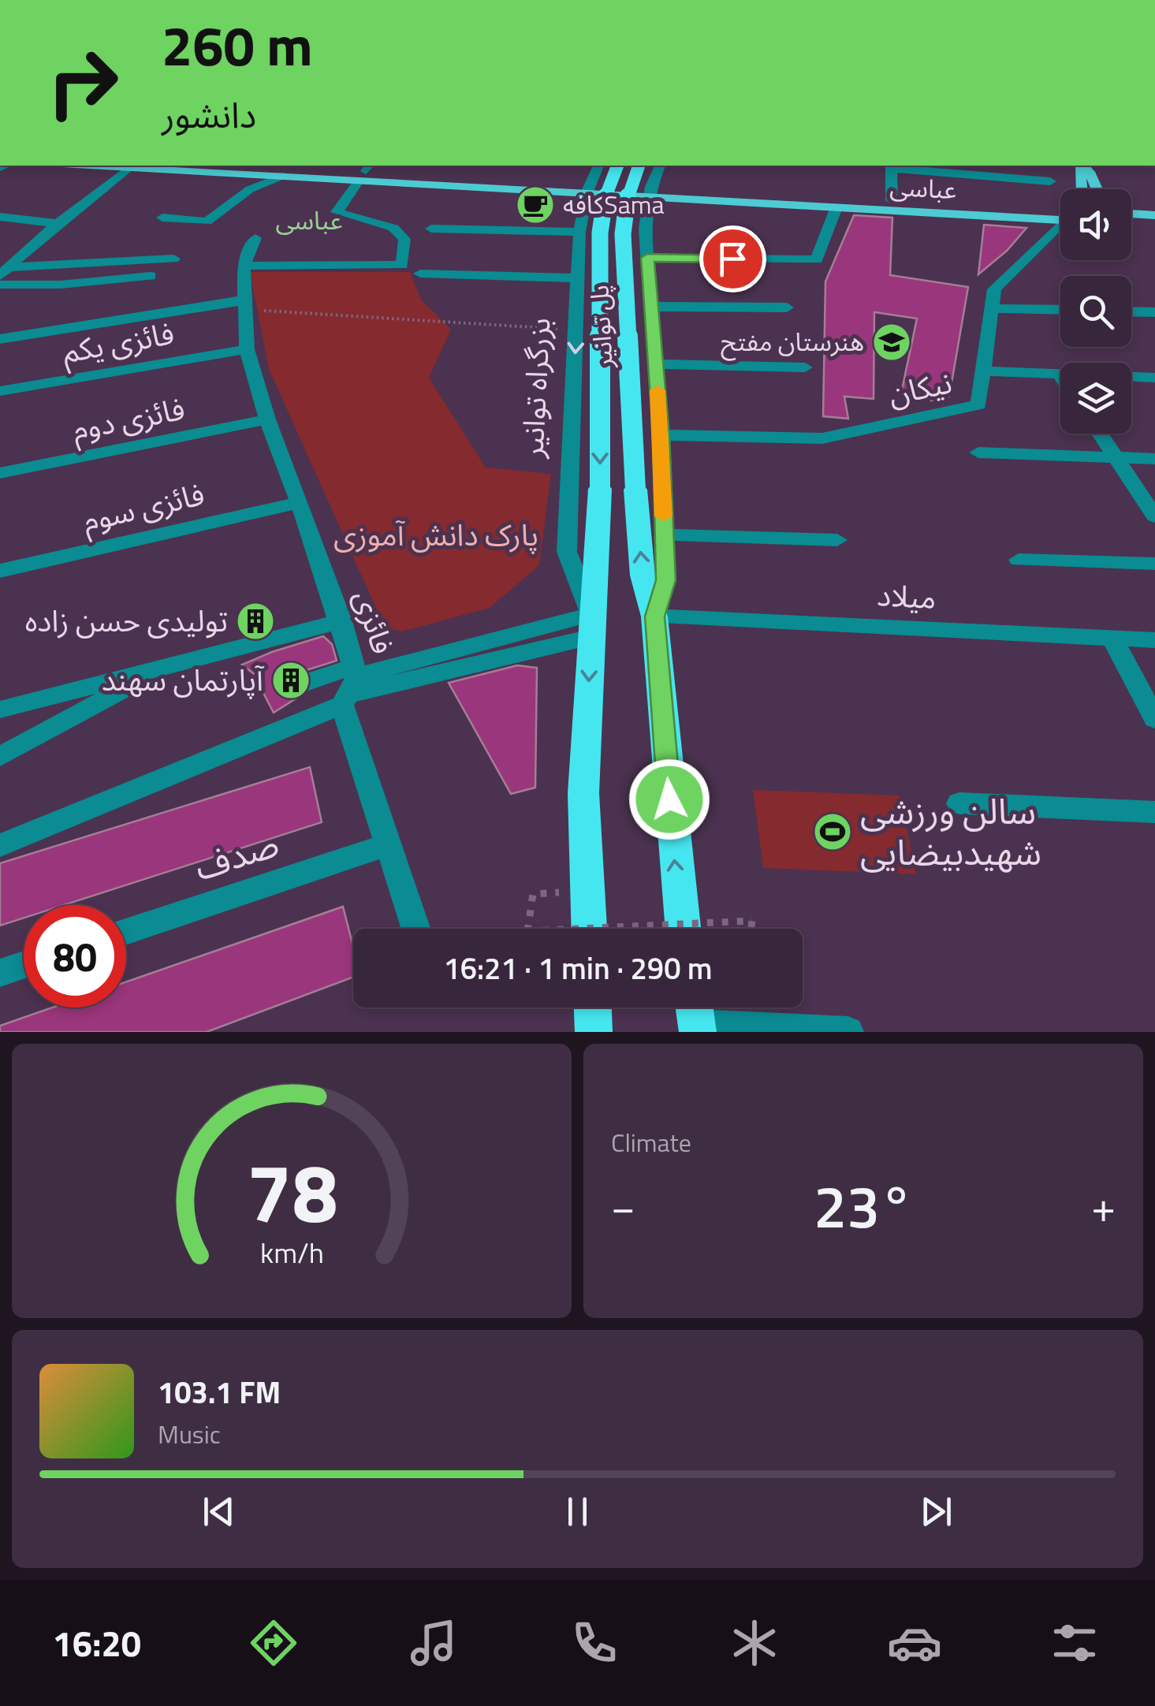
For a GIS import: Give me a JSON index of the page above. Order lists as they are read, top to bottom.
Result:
{
  "streets": {
    "highway": ["پل توانیر", "بزرگراه توانیر"],
    "main road": ["عباسى"],
    "street": [
      "فائزی یکم",
      "نیکان",
      "فائزی دوم",
      "فائزی سوم",
      "میلاد",
      "فائزی",
      "صدف"
    ]
  },
  "crossings": [
    ["عباسى", "بزرگراه توانیر"],
    ["پل توانیر", "بزرگراه توانیر"],
    ["پل توانیر", "میلاد"],
    ["فائزی یکم", "فائزی"],
    ["بزرگراه توانیر", "فائزی"],
    ["فائزی دوم", "فائزی"],
    ["فائزی سوم", "فائزی"]
  ],
  "districts": ["عباسی"],
  "parks": ["پارک دانش آموزی"],
  "places": {
    "cafe": ["کافهSama"],
    "school or university": ["هنرستان مفتح"],
    "building": ["تولیدی حسن زاده", "آپارتمان سهند"],
    "sports": ["سالن ورزشی شهیدبیضایی"]
  },
  "page": {
    "turn": ["260 m", "دانشور"],
    "limit": "80",
    "trip": "16:21 · 1 min · 290 m",
    "tile": "Climate",
    "heat": ["−", "23°", "+"],
    "song": ["103.1 FM", "Music"],
    "tabs": "16:20",
    "gauge": ["78", "km/h"]
  }
}
